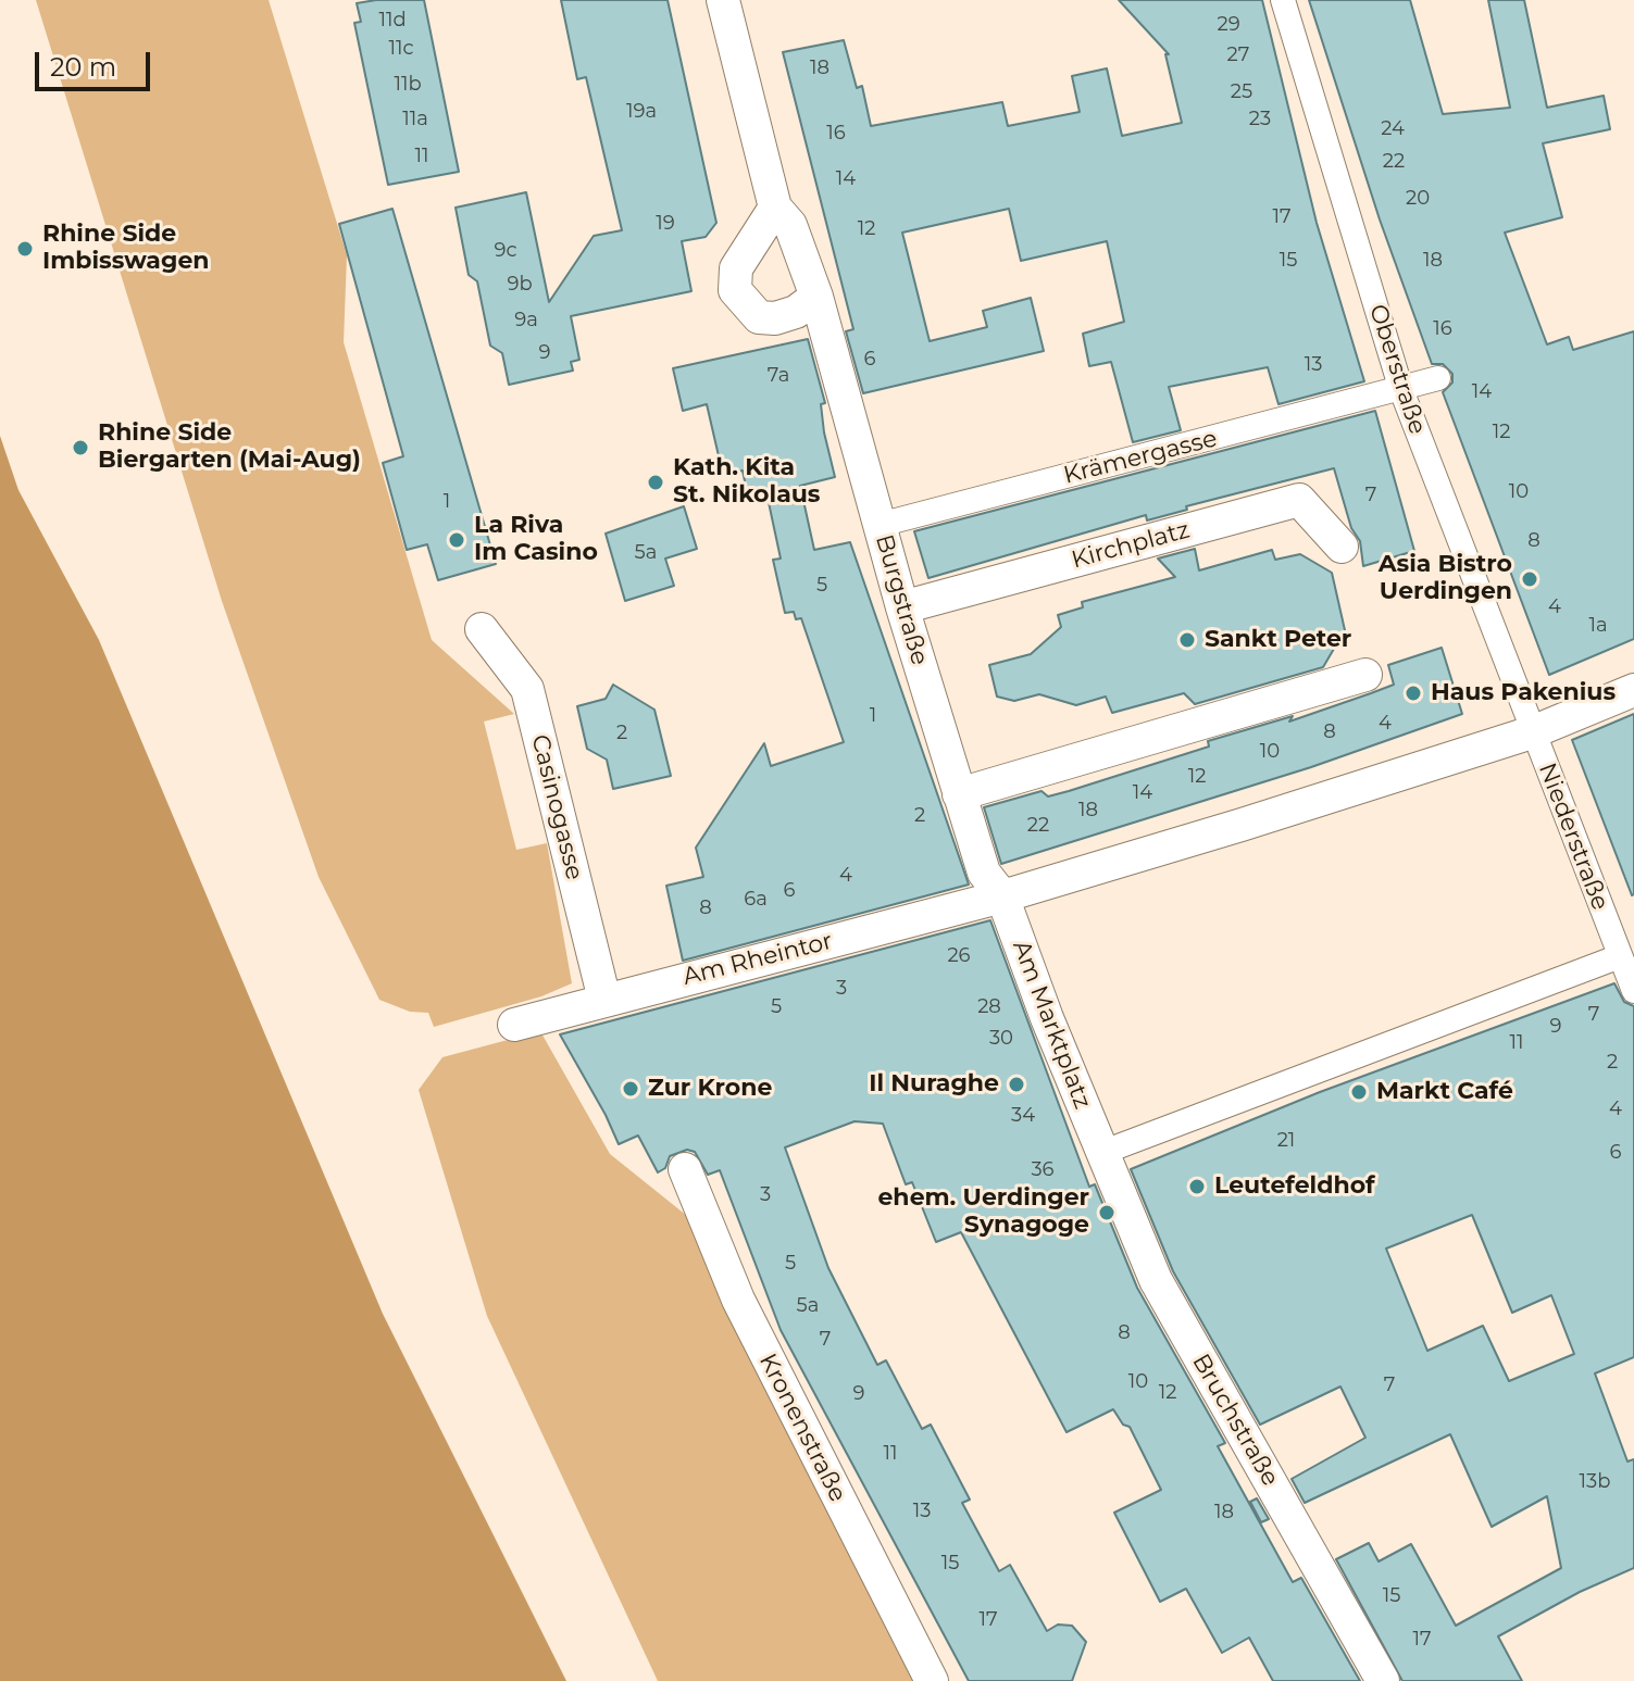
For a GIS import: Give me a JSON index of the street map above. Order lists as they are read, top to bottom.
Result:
{
  "streets": {
    "street": [
      "Oberstraße",
      "Krämergasse",
      "Kirchplatz",
      "Burgstraße",
      "Casinogasse",
      "Niederstraße",
      "Am Rheintor",
      "Am Marktplatz",
      "Bruchstraße",
      "Kronenstraße"
    ]
  },
  "crossings": [
    ["Oberstraße", "Krämergasse"],
    ["Oberstraße", "Niederstraße"],
    ["Krämergasse", "Burgstraße"],
    ["Kirchplatz", "Burgstraße"],
    ["Burgstraße", "Am Rheintor"],
    ["Burgstraße", "Am Marktplatz"],
    ["Casinogasse", "Am Rheintor"],
    ["Am Rheintor", "Am Marktplatz"],
    ["Am Marktplatz", "Bruchstraße"]
  ],
  "places": [
    "Rhine Side Imbisswagen",
    "Rhine Side Biergarten (Mai-Aug)",
    "Kath. Kita St. Nikolaus",
    "La Riva Im Casino",
    "Asia Bistro Uerdingen",
    "Sankt Peter",
    "Haus Pakenius",
    "Il Nuraghe",
    "Zur Krone",
    "Markt Café",
    "Leutefeldhof",
    "ehem. Uerdinger Synagoge"
  ],
  "house_numbers": [
    "11d",
    "29",
    "11c",
    "27",
    "18",
    "11b",
    "25",
    "19a",
    "11a",
    "23",
    "24",
    "16",
    "11",
    "22",
    "14",
    "20",
    "17",
    "19",
    "12",
    "9c",
    "15",
    "18",
    "9b",
    "9a",
    "16",
    "9",
    "6",
    "13",
    "7a",
    "14",
    "12",
    "10",
    "7",
    "1",
    "8",
    "5a",
    "5",
    "4",
    "1a",
    "1",
    "4",
    "8",
    "2",
    "10",
    "12",
    "14",
    "18",
    "2",
    "22",
    "4",
    "6",
    "6a",
    "8",
    "26",
    "3",
    "5",
    "28",
    "7",
    "9",
    "30",
    "11",
    "2",
    "4",
    "34",
    "21",
    "6",
    "36",
    "3",
    "5",
    "5a",
    "8",
    "7",
    "10",
    "7",
    "12",
    "9",
    "11",
    "13b",
    "13",
    "18",
    "15",
    "15",
    "17",
    "17"
  ],
  "scale_bar": "20 m"
}
